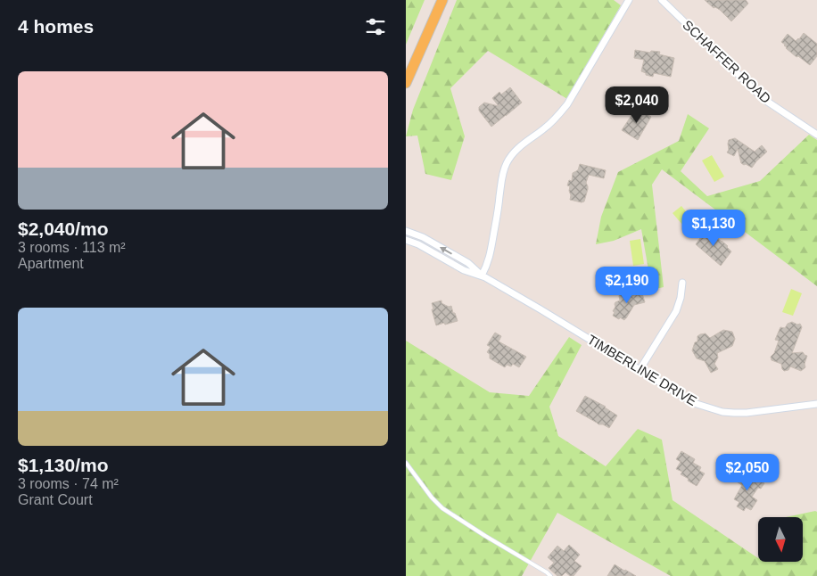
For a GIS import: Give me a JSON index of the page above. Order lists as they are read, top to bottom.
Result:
{
  "streets": {
    "street": ["SCHAFFER ROAD", "TIMBERLINE DRIVE"]
  },
  "north": "bottom",
  "page": {
    "heading": "4 homes",
    "list": [
      {
        "name": "$2,040/mo",
        "note": "3 rooms · 113 m² · Apartment"
      },
      {
        "name": "$1,130/mo",
        "note": "3 rooms · 74 m² · Grant Court"
      }
    ],
    "price": [
      "$2,040",
      "$1,130",
      "$2,190",
      "$2,050"
    ]
  }
}
